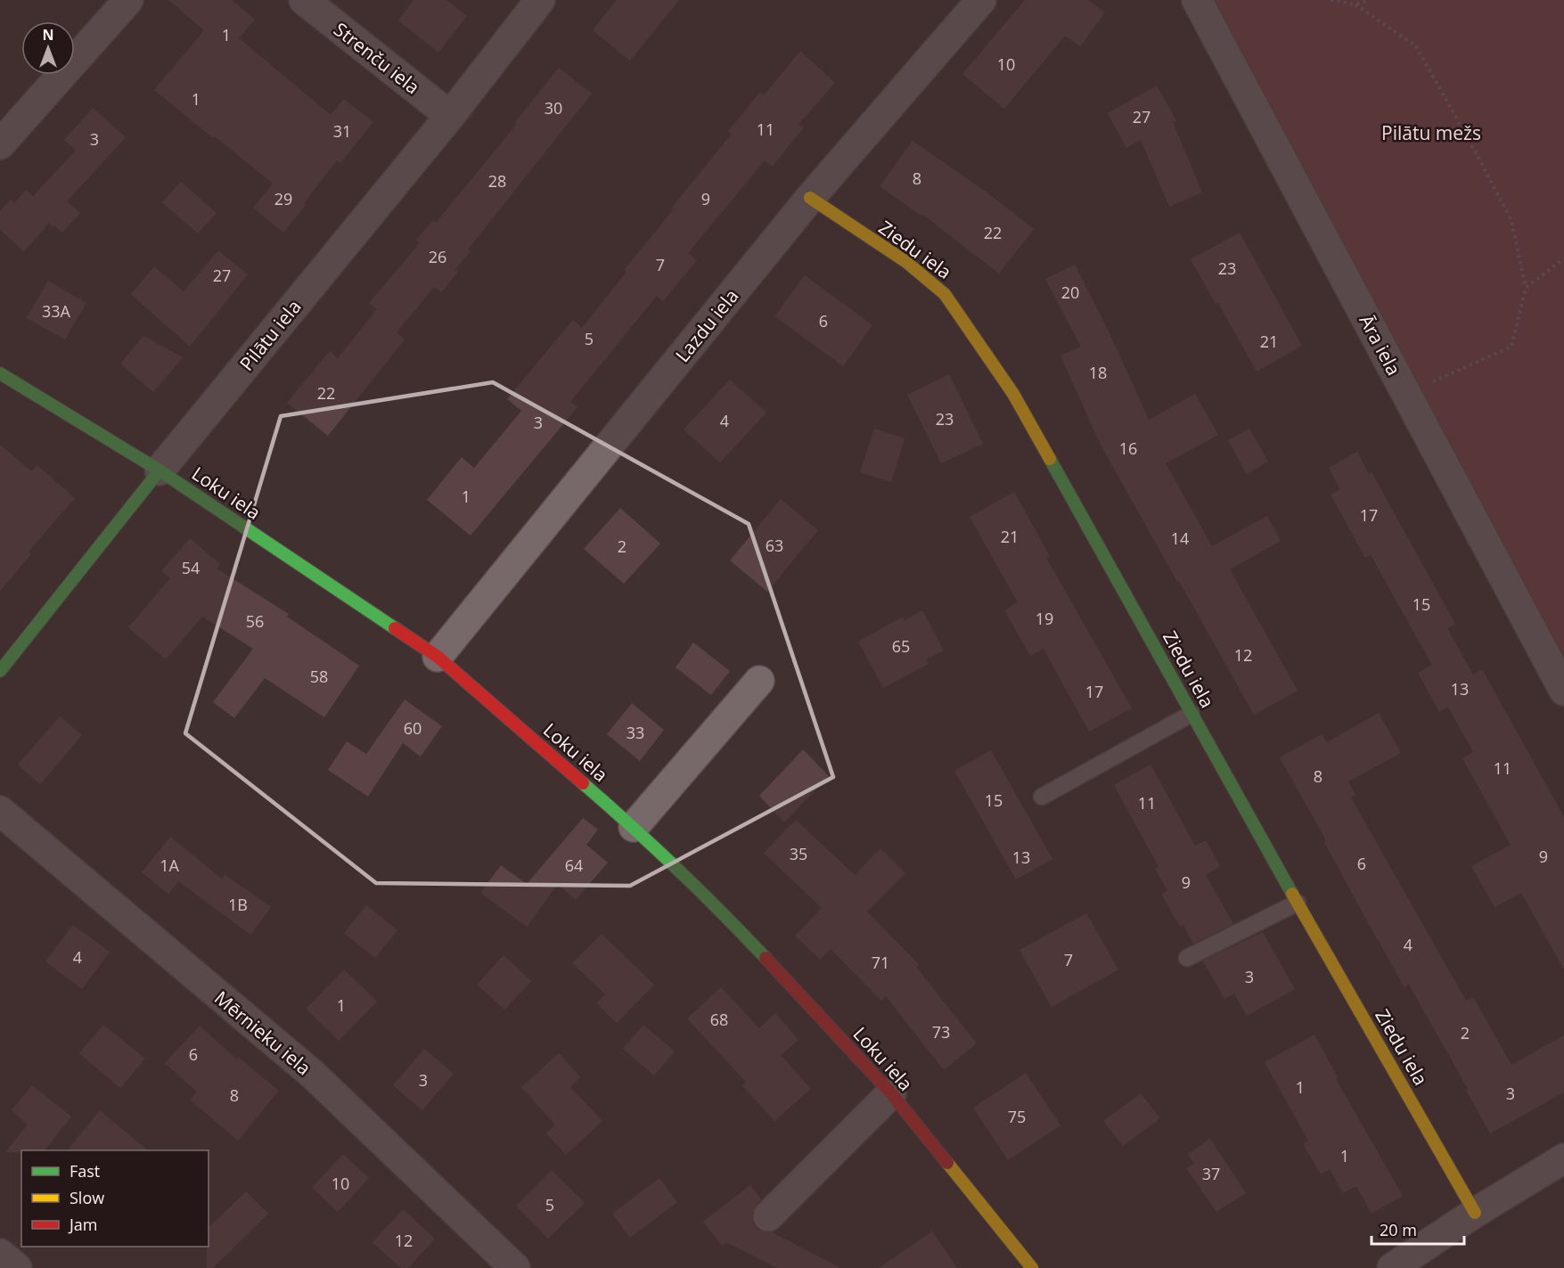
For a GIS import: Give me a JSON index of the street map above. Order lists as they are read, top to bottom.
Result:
{
  "streets": {
    "street": [
      "Strenču iela",
      "Ziedu iela",
      "Lazdu iela",
      "Pilātu iela",
      "Āra iela",
      "Loku iela",
      "Mērnieku iela"
    ]
  },
  "crossings": [
    ["Strenču iela", "Pilātu iela"],
    ["Ziedu iela", "Lazdu iela"],
    ["Lazdu iela", "Loku iela"],
    ["Pilātu iela", "Loku iela"]
  ],
  "parks": ["Pilātu mežs"],
  "house_numbers": [
    "1",
    "10",
    "1",
    "30",
    "27",
    "11",
    "31",
    "3",
    "8",
    "28",
    "29",
    "9",
    "22",
    "26",
    "7",
    "23",
    "27",
    "20",
    "33A",
    "6",
    "5",
    "21",
    "18",
    "22",
    "23",
    "4",
    "3",
    "16",
    "1",
    "17",
    "21",
    "14",
    "63",
    "2",
    "54",
    "15",
    "19",
    "56",
    "65",
    "12",
    "58",
    "13",
    "17",
    "60",
    "33",
    "11",
    "8",
    "15",
    "11",
    "35",
    "9",
    "13",
    "6",
    "1A",
    "64",
    "9",
    "1B",
    "4",
    "4",
    "7",
    "71",
    "3",
    "1",
    "68",
    "73",
    "2",
    "6",
    "3",
    "1",
    "3",
    "8",
    "75",
    "1",
    "37",
    "10",
    "5",
    "12"
  ],
  "legend": ["Fast", "Slow", "Jam"],
  "scale_bar": "20 m",
  "north": "top"
}
